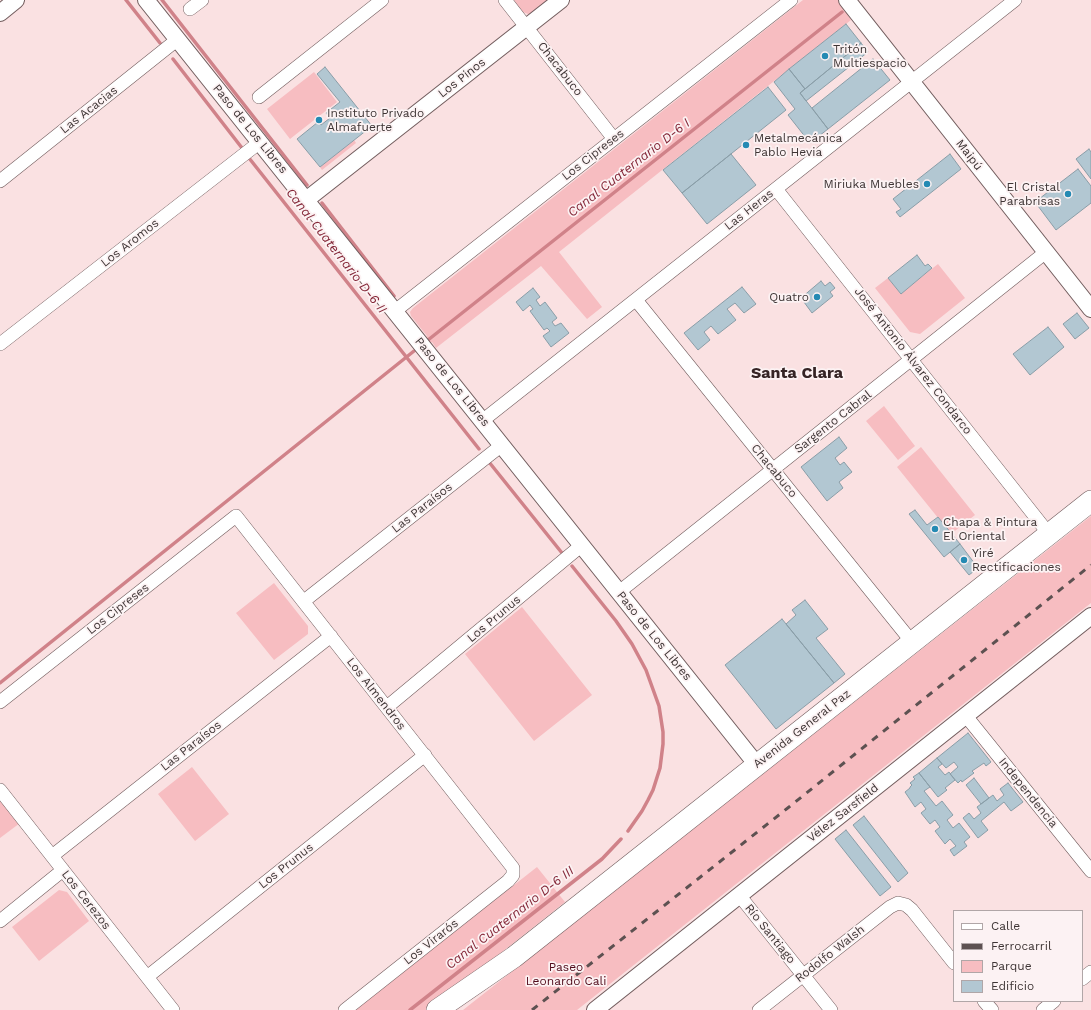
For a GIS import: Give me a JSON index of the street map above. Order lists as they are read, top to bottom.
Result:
{
  "streets": {
    "main road": ["Avenida General Paz"],
    "street": [
      "Chacabuco",
      "Los Pinos",
      "Las Acacias",
      "Paso de Los Libres",
      "Los Cipreses",
      "Maipú",
      "Las Heras",
      "Los Aromos",
      "José Antonio Álvarez Condarco",
      "Sargento Cabral",
      "Las Paraísos",
      "Los Prunus",
      "Los Almendros",
      "Independencia",
      "Vélez Sarsfield",
      "Los Cerezos",
      "Río Santiago",
      "Los Virarós",
      "Rodolfo Walsh"
    ]
  },
  "crossings": [
    ["Chacabuco", "Los Pinos"],
    ["Chacabuco", "Los Cipreses"],
    ["Chacabuco", "Las Heras"],
    ["Chacabuco", "Sargento Cabral"],
    ["Chacabuco", "Avenida General Paz"],
    ["Los Pinos", "Paso de Los Libres"],
    ["Las Acacias", "Paso de Los Libres"],
    ["Paso de Los Libres", "Los Cipreses"],
    ["Paso de Los Libres", "Las Heras"],
    ["Paso de Los Libres", "Los Aromos"],
    ["Paso de Los Libres", "Sargento Cabral"],
    ["Paso de Los Libres", "Las Paraísos"],
    ["Paso de Los Libres", "Los Prunus"],
    ["Paso de Los Libres", "Avenida General Paz"],
    ["Los Cipreses", "Los Almendros"],
    ["Maipú", "Las Heras"],
    ["Maipú", "Sargento Cabral"],
    ["Las Heras", "José Antonio Álvarez Condarco"],
    ["José Antonio Álvarez Condarco", "Sargento Cabral"],
    ["José Antonio Álvarez Condarco", "Avenida General Paz"],
    ["Las Paraísos", "Los Almendros"],
    ["Las Paraísos", "Los Cerezos"],
    ["Los Prunus", "Los Almendros"],
    ["Los Prunus", "Los Cerezos"],
    ["Los Almendros", "Los Virarós"],
    ["Independencia", "Vélez Sarsfield"],
    ["Vélez Sarsfield", "Río Santiago"],
    ["Río Santiago", "Rodolfo Walsh"]
  ],
  "districts": ["Santa Clara"],
  "water": ["Canal Cuaternario D-6 I", "Canal Cuaternario D-6 II", "Canal Cuaternario D-6 III"],
  "parks": ["Paseo Leonardo Cali"],
  "places": [
    "Tritón Multiespacio",
    "Instituto Privado Almafuerte",
    "Metalmecánica Pablo Hevia",
    "Miriuka Muebles",
    "El Cristal Parabrisas",
    "Quatro",
    "Chapa & Pintura El Oriental",
    "Yiré Rectificaciones"
  ],
  "legend": [
    "Calle",
    "Ferrocarril",
    "Parque",
    "Edificio"
  ]
}
